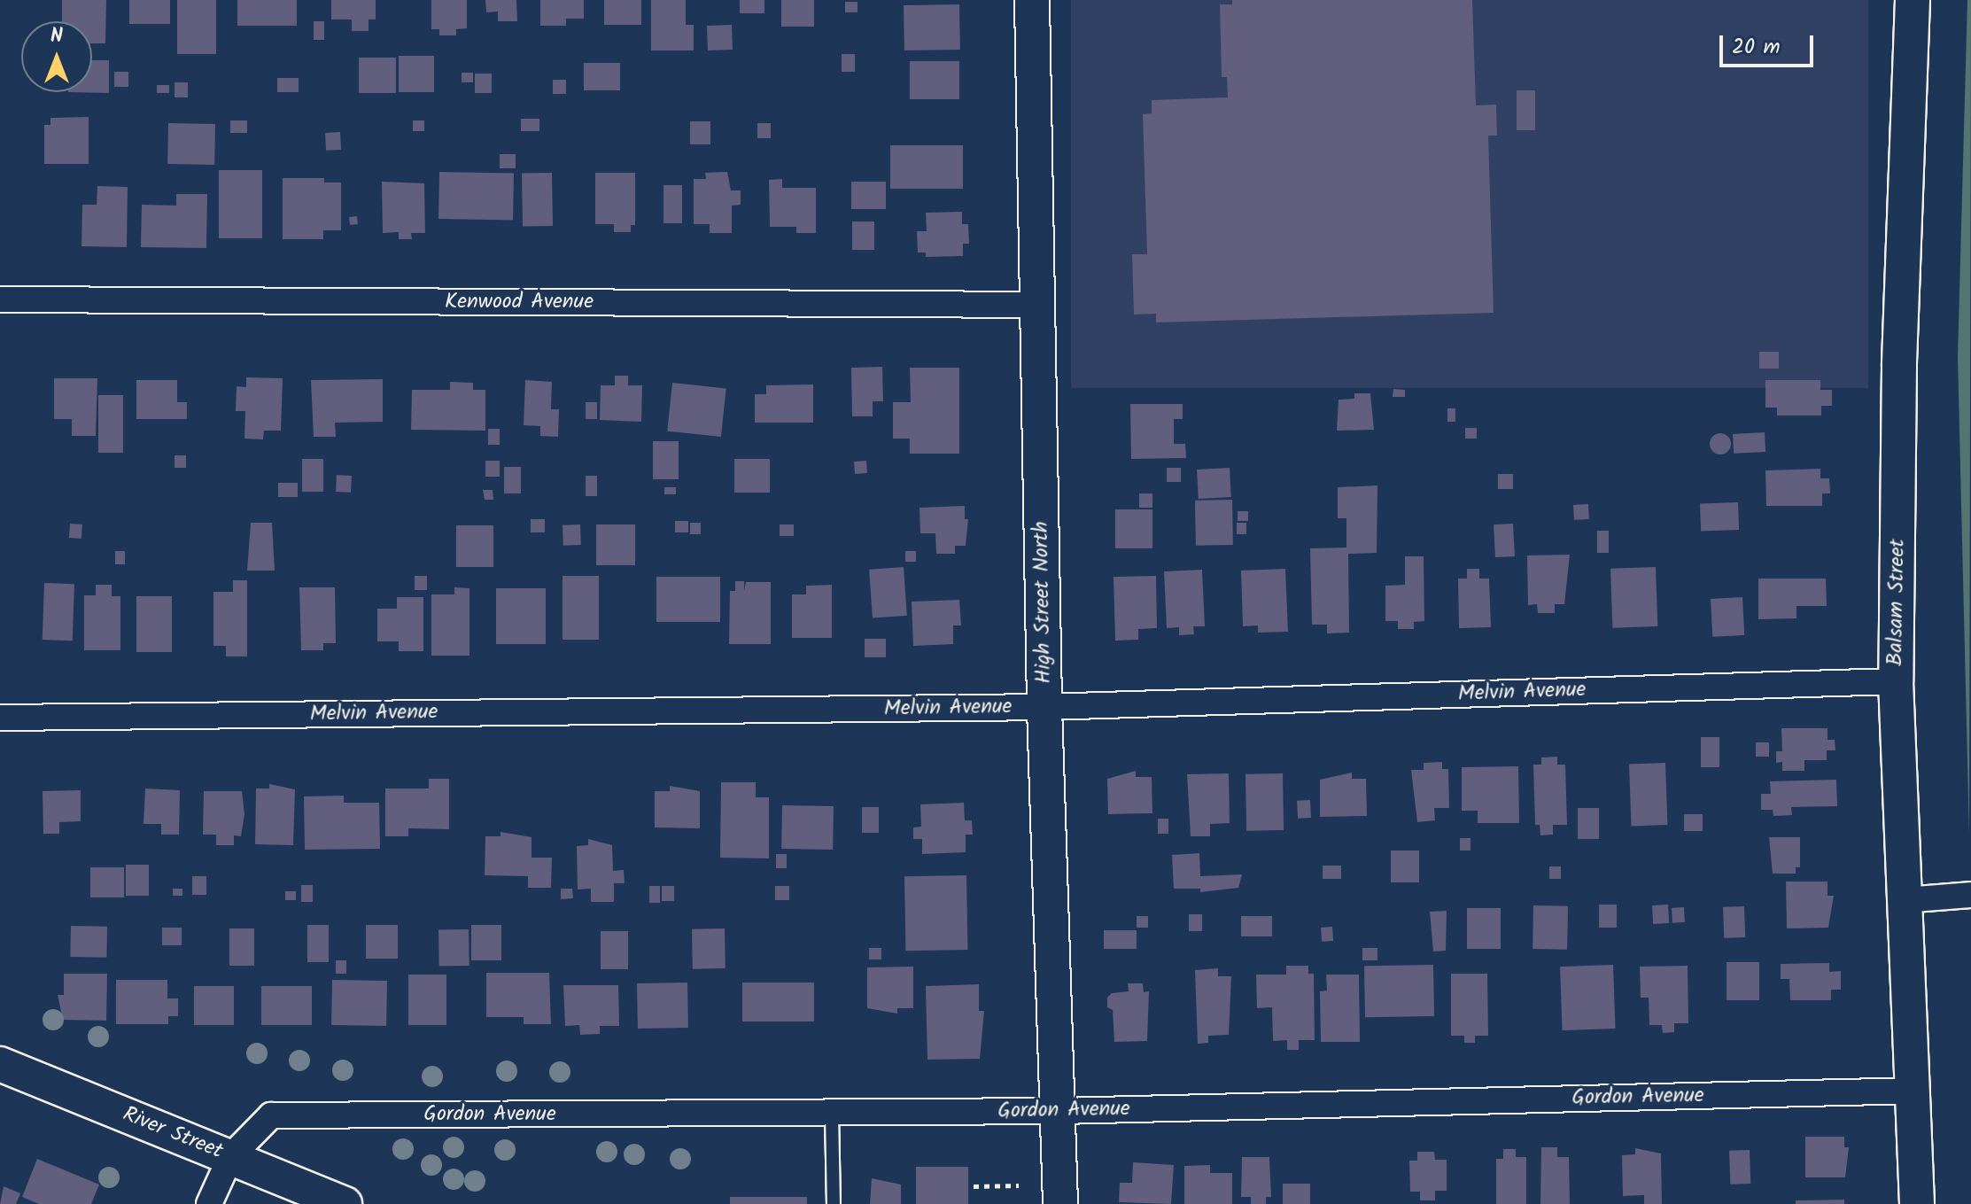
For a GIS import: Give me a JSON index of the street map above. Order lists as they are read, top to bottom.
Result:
{
  "streets": {
    "main road": ["High Street North", "Balsam Street", "River Street"],
    "street": ["Kenwood Avenue", "Melvin Avenue", "Gordon Avenue"]
  },
  "crossings": [
    ["Kenwood Avenue", "High Street North"],
    ["High Street North", "Melvin Avenue"],
    ["High Street North", "Gordon Avenue"],
    ["Balsam Street", "Melvin Avenue"],
    ["Balsam Street", "Gordon Avenue"],
    ["Gordon Avenue", "River Street"]
  ],
  "scale_bar": "20 m",
  "north": "top"
}
